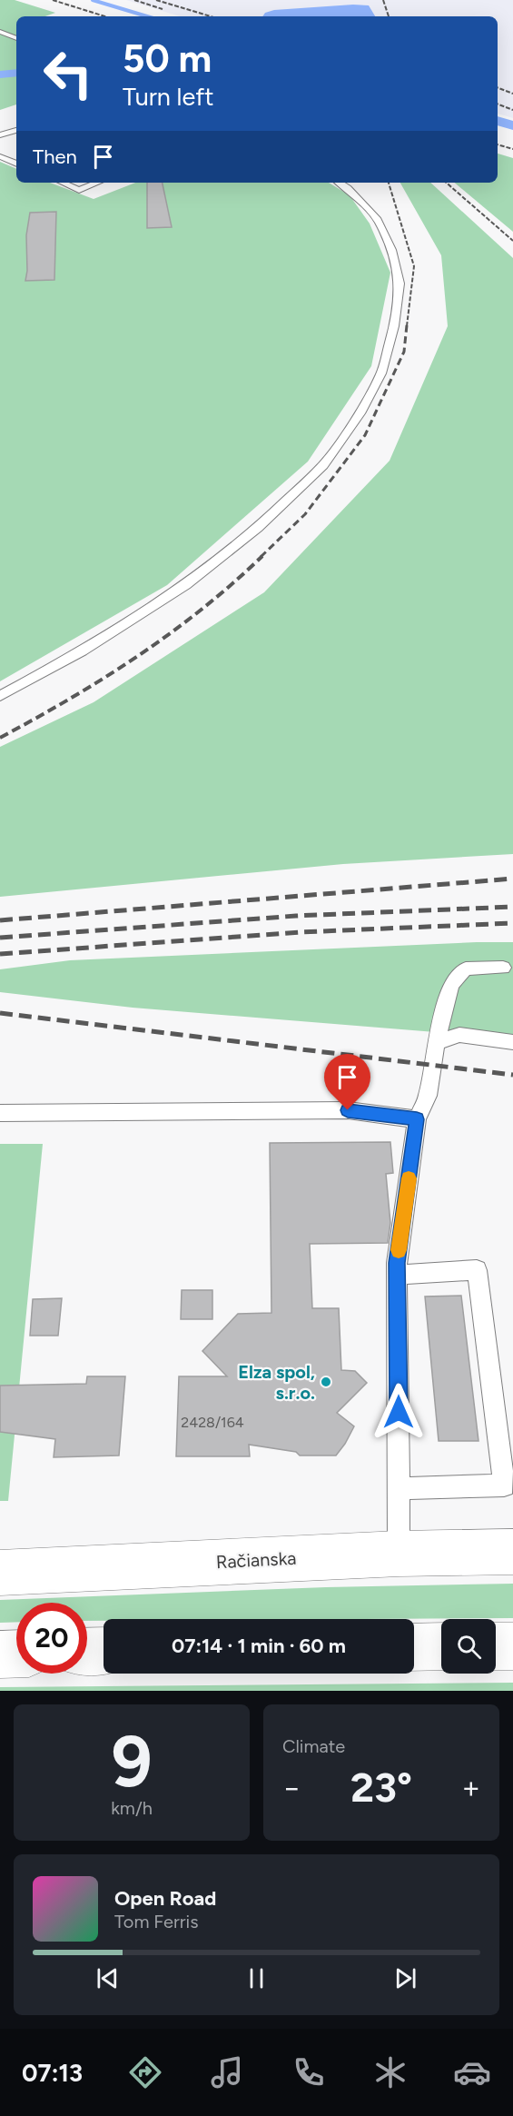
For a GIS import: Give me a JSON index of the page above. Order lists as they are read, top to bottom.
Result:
{
  "streets": {
    "main road": ["Račianska"]
  },
  "places": ["Elza spol, s.r.o."],
  "house_numbers": ["2428/164"],
  "page": {
    "turn": ["50 m", "Turn left"],
    "then": "Then",
    "limit": "20",
    "trip": "07:14 · 1 min · 60 m",
    "tile": [
      ["9", "km/h"],
      "Climate"
    ],
    "heat": ["−", "23°", "+"],
    "song": ["Open Road", "Tom Ferris"],
    "tabs": "07:13"
  }
}
